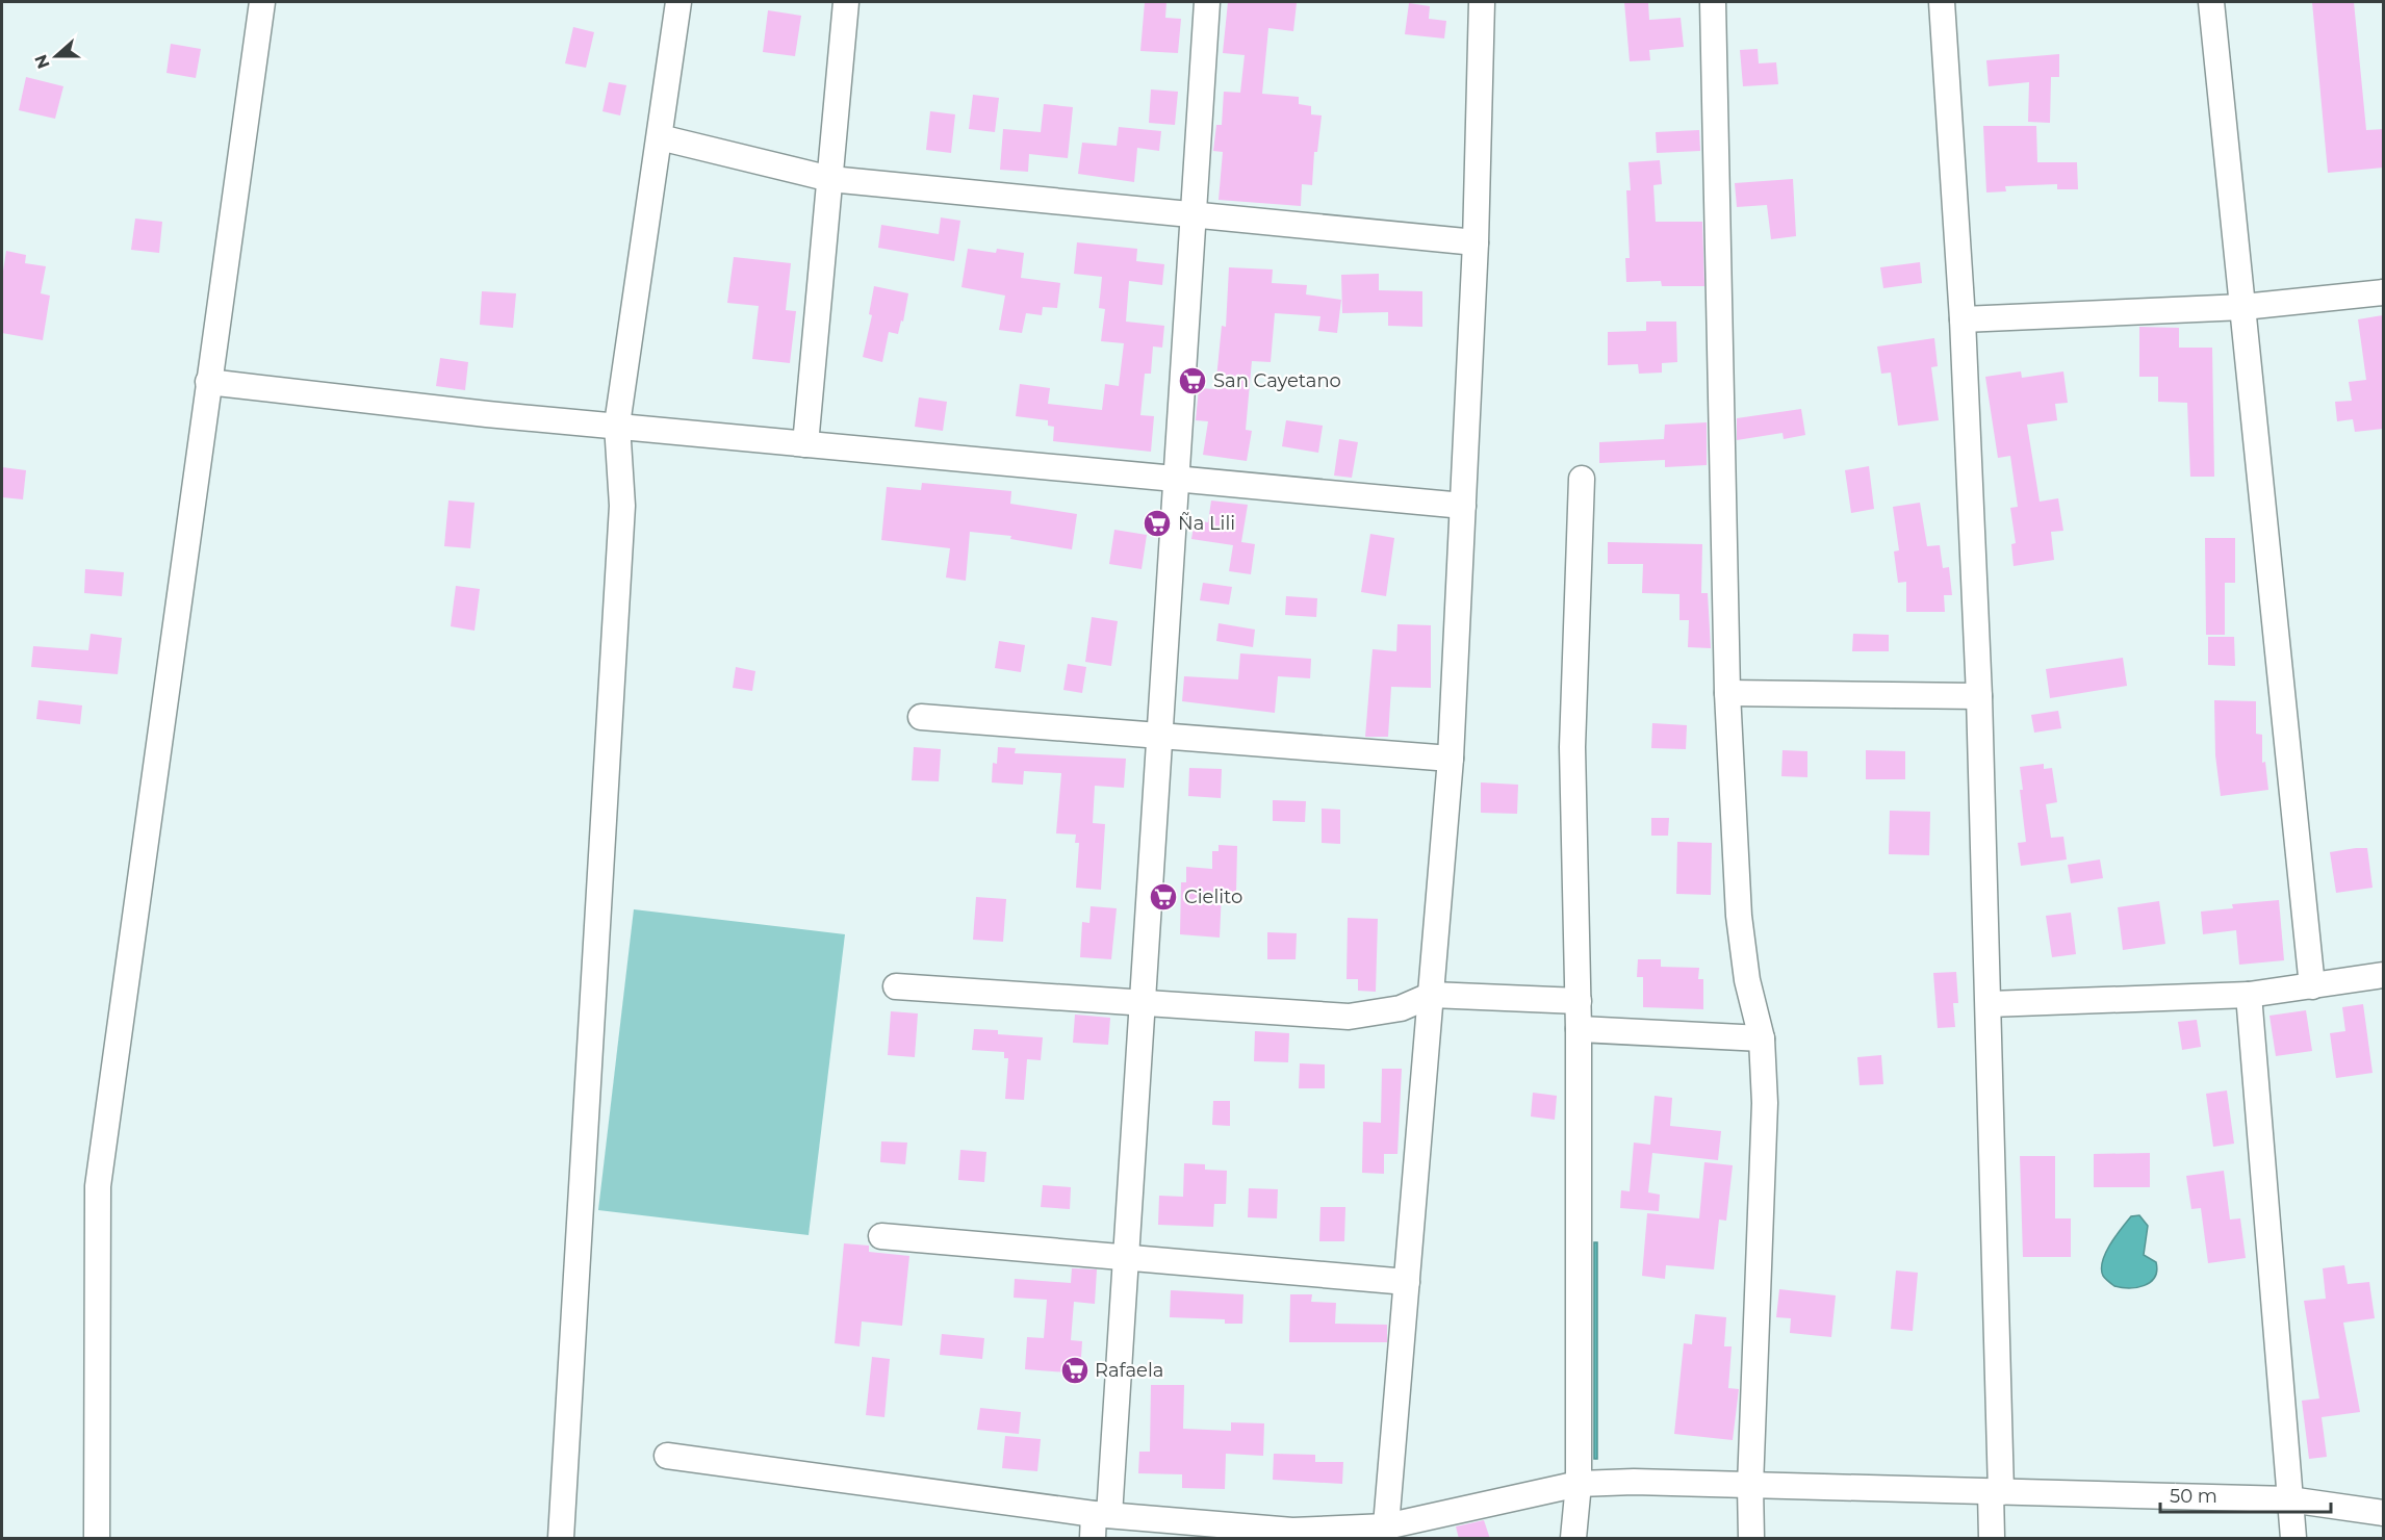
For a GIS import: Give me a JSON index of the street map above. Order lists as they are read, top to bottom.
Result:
{
  "places": {
    "supermarket": [
      "San Cayetano",
      "Ña Lili",
      "Cielito",
      "Rafaela"
    ]
  },
  "scale_bar": "50 m",
  "north": "left"
}
